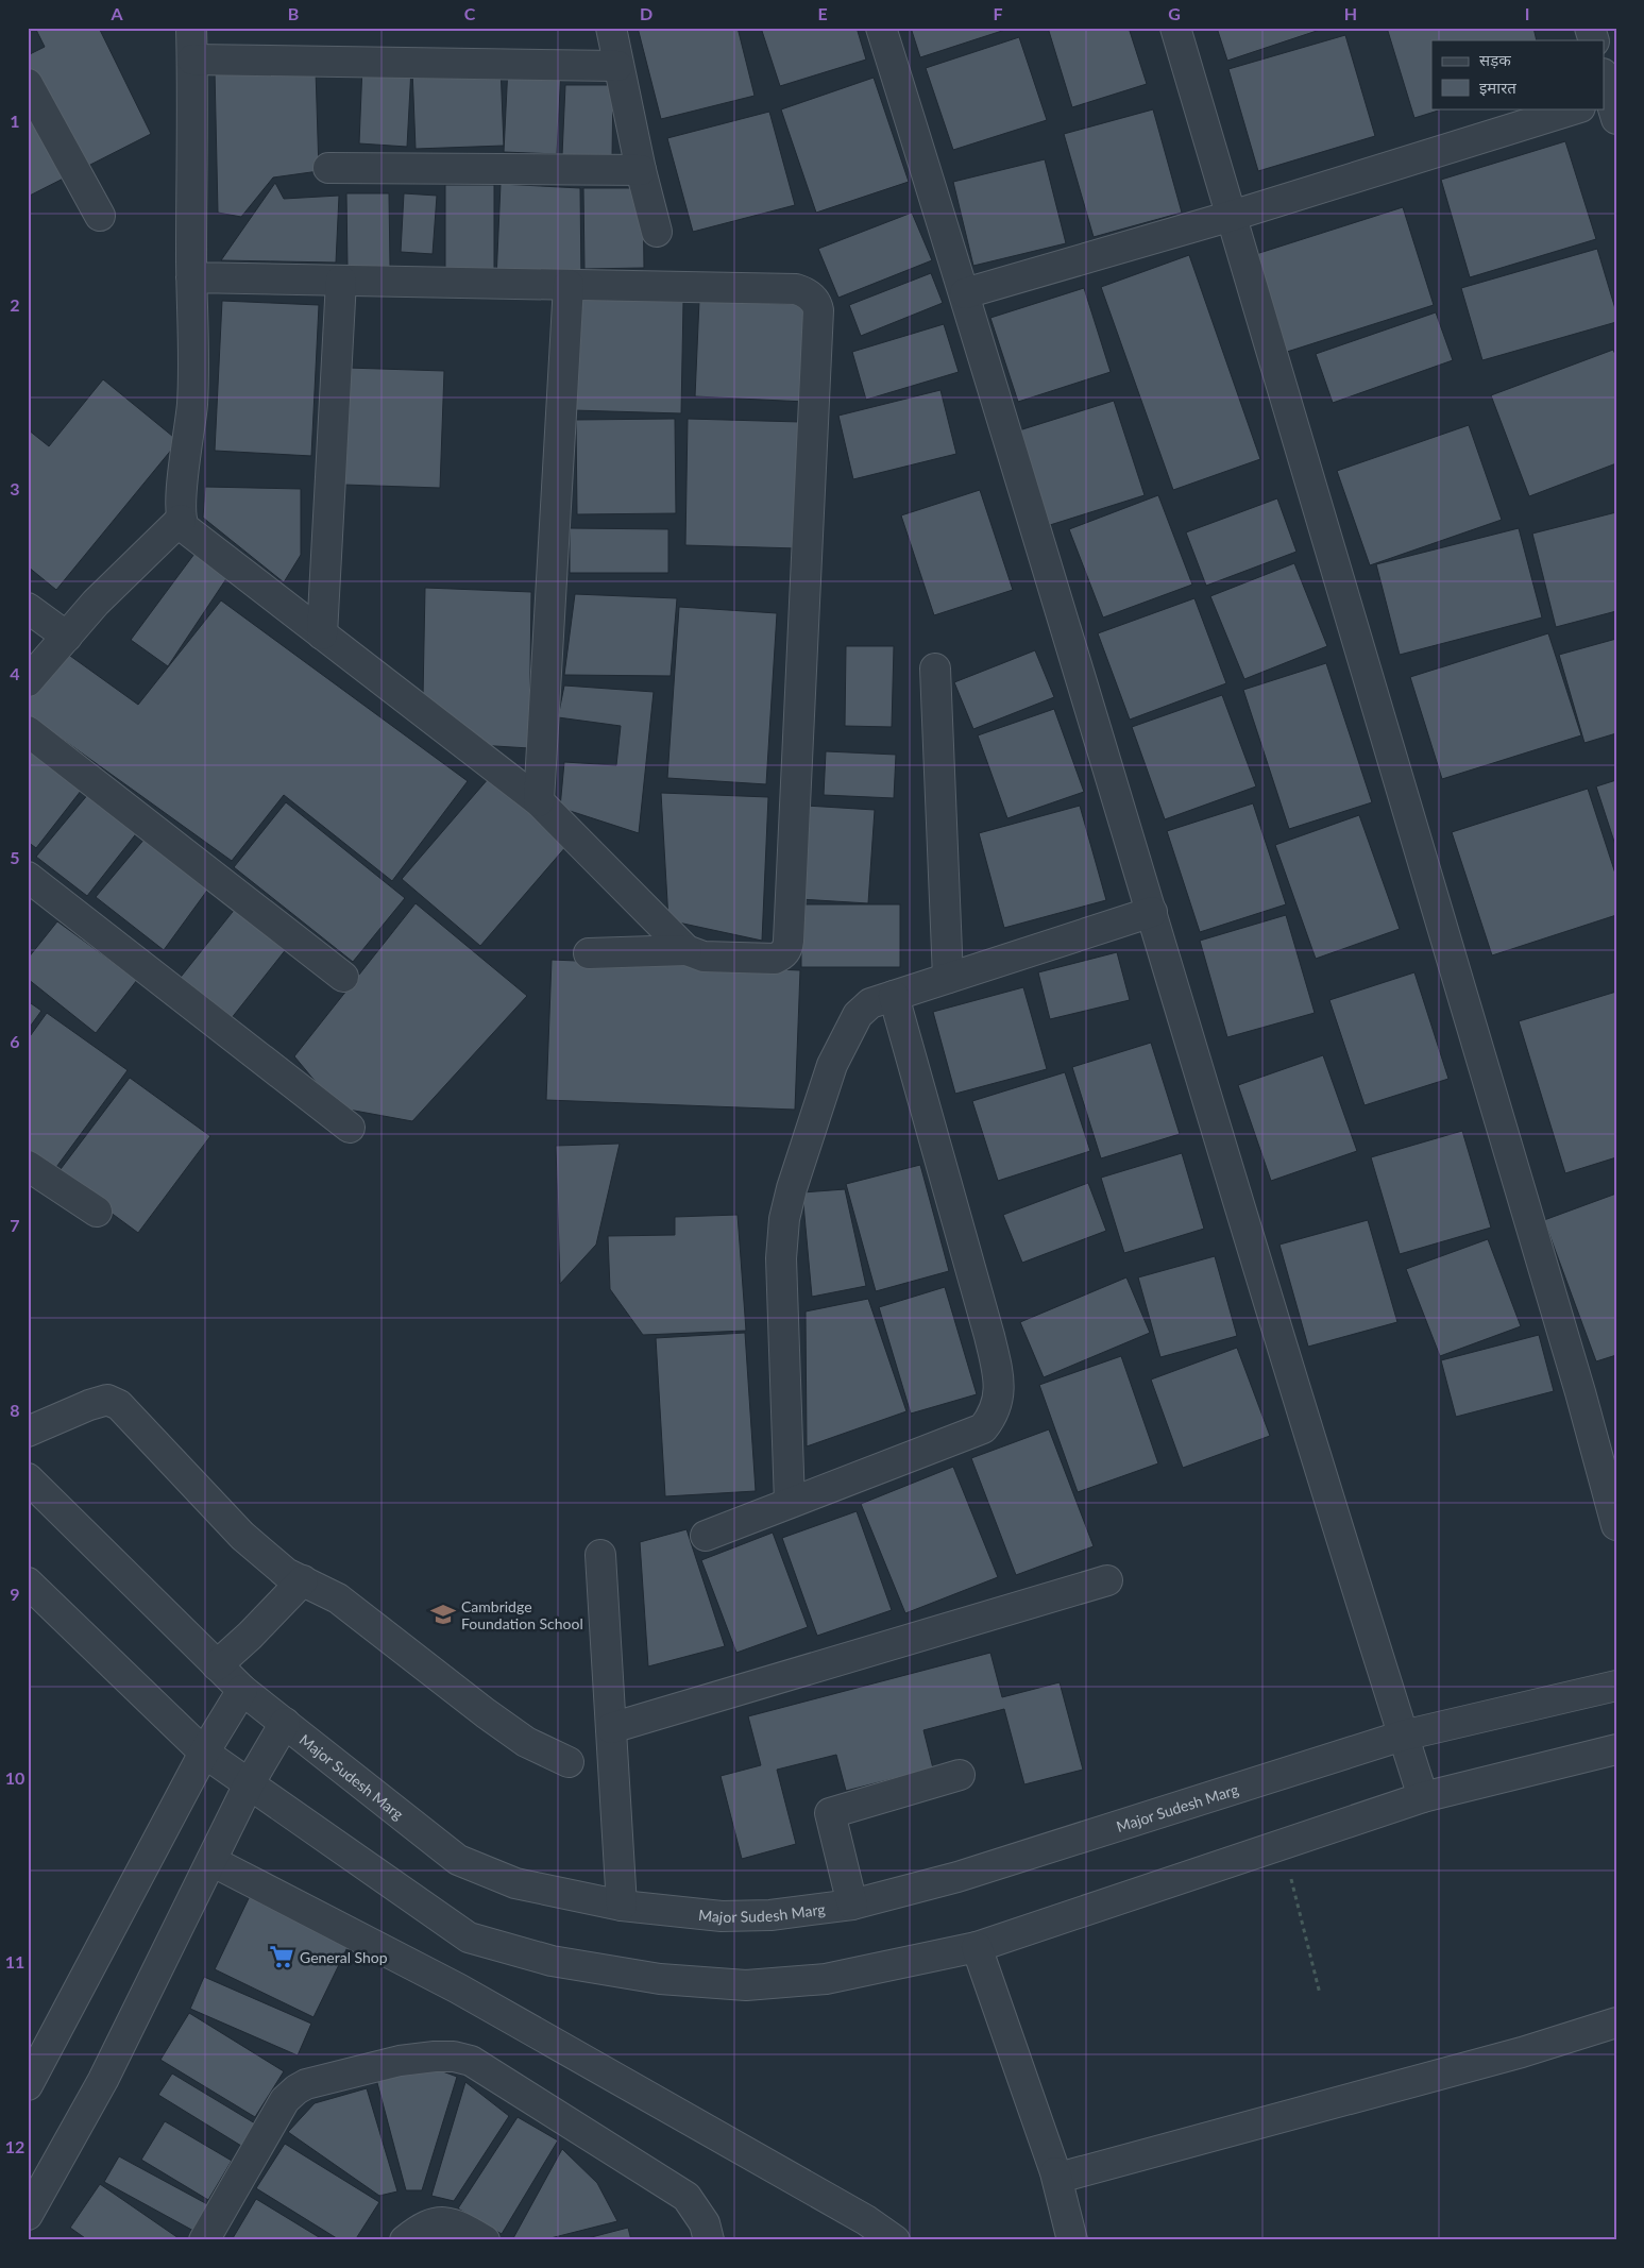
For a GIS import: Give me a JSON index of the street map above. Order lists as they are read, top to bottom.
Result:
{
  "streets": {
    "street": ["Major Sudesh Marg"]
  },
  "places": {
    "school or university": ["Cambridge Foundation School"],
    "supermarket": ["General Shop"]
  },
  "legend": ["सड़क", "इमारत"],
  "grid": {
    "columns": [
      "A",
      "B",
      "C",
      "D",
      "E",
      "F",
      "G",
      "H",
      "I"
    ],
    "rows": [
      "1",
      "2",
      "3",
      "4",
      "5",
      "6",
      "7",
      "8",
      "9",
      "10",
      "11",
      "12"
    ]
  }
}
